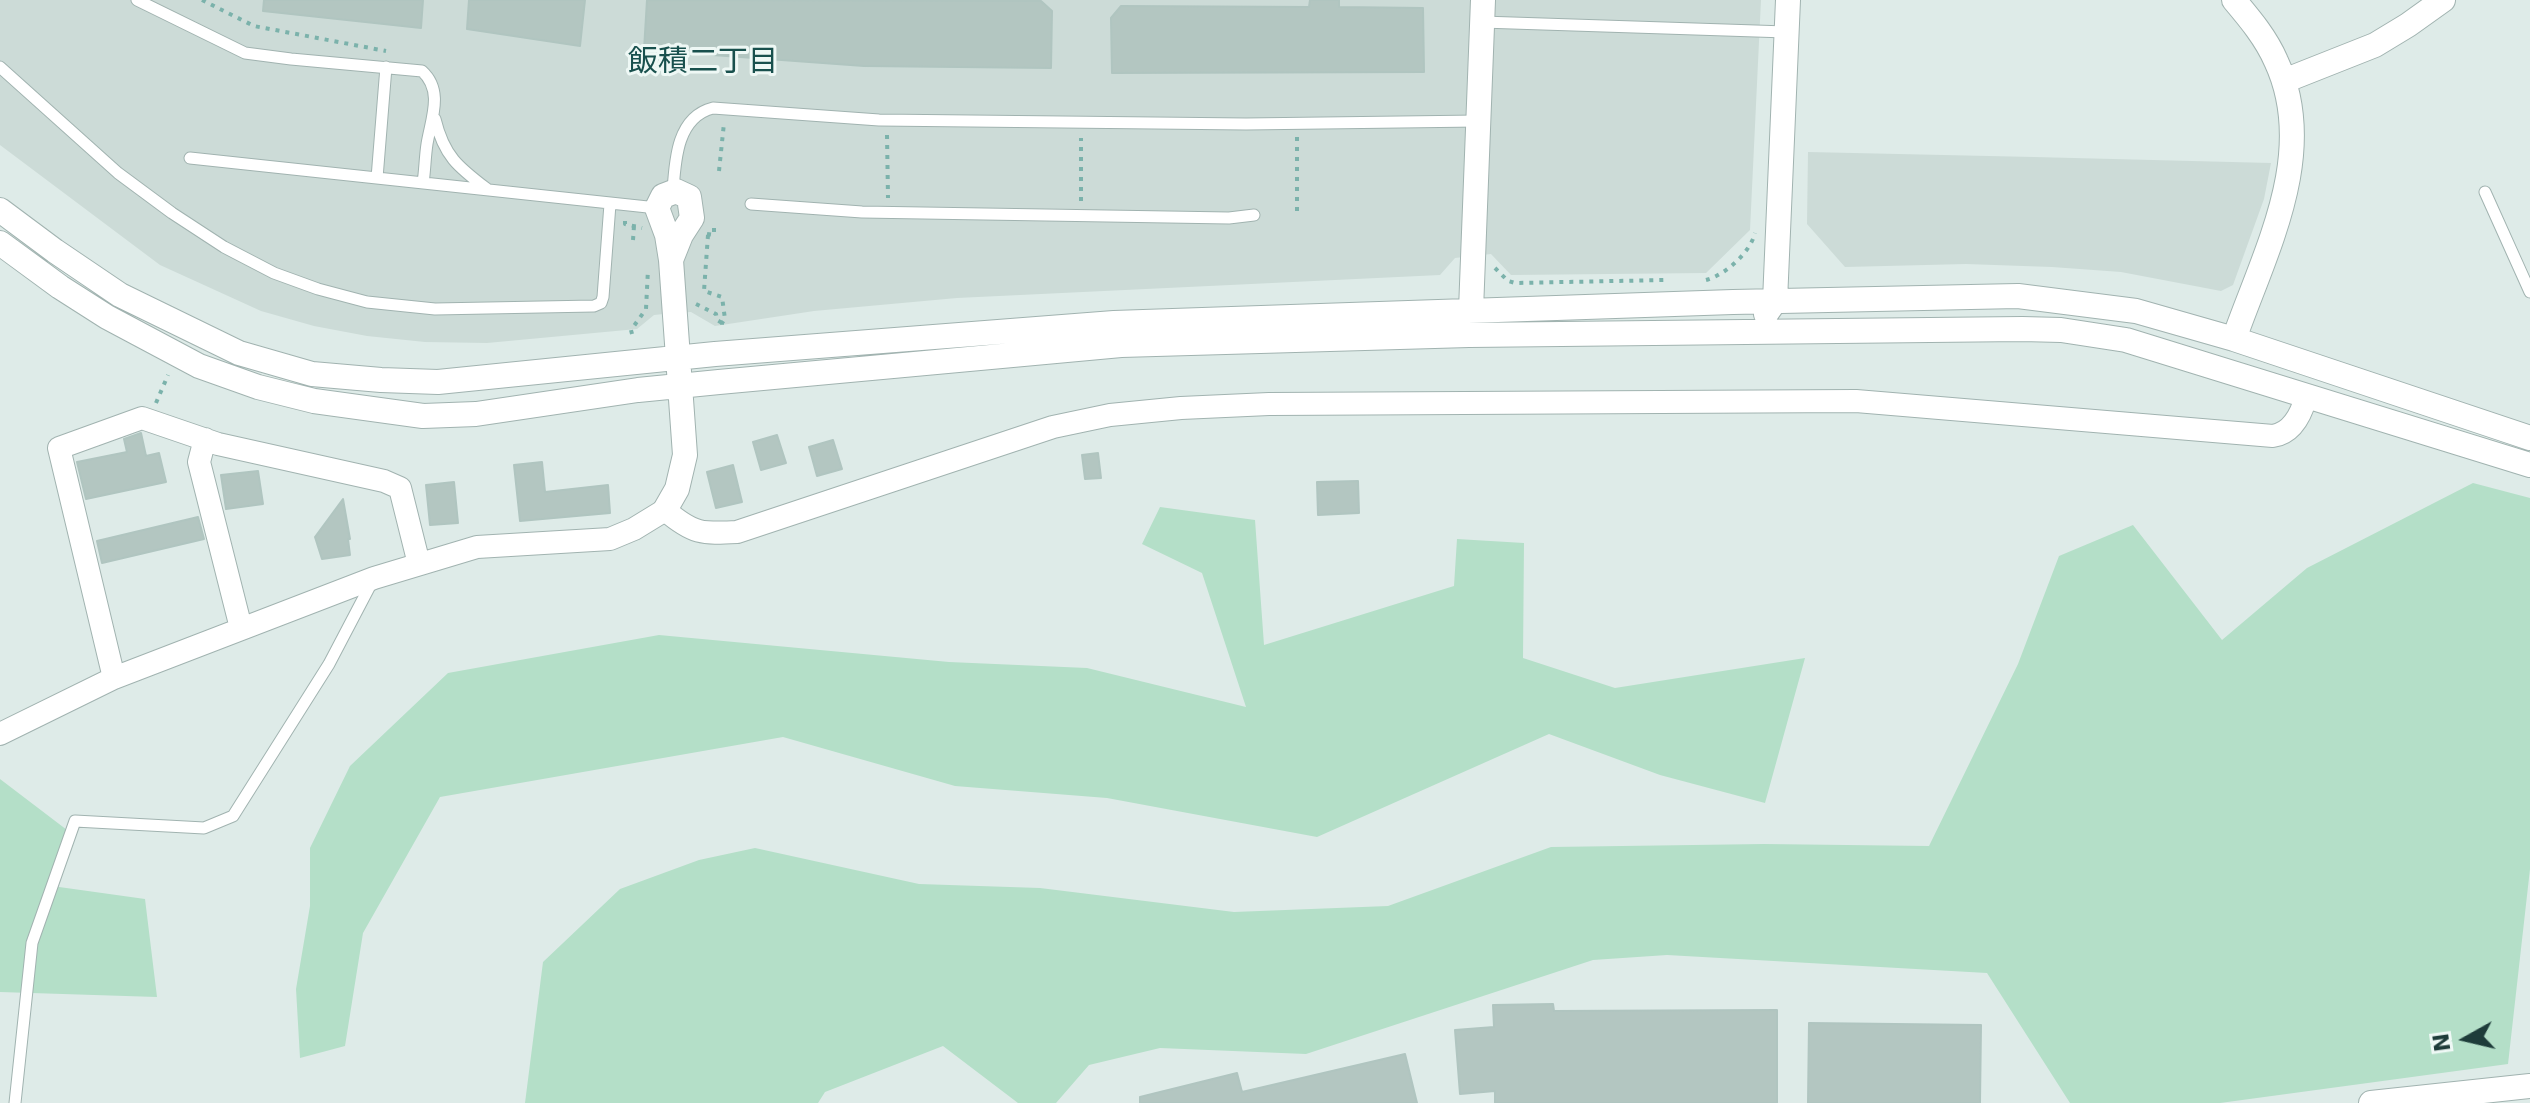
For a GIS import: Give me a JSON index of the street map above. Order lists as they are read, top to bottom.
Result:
{
  "districts": ["飯積二丁目"],
  "north": "left"
}
